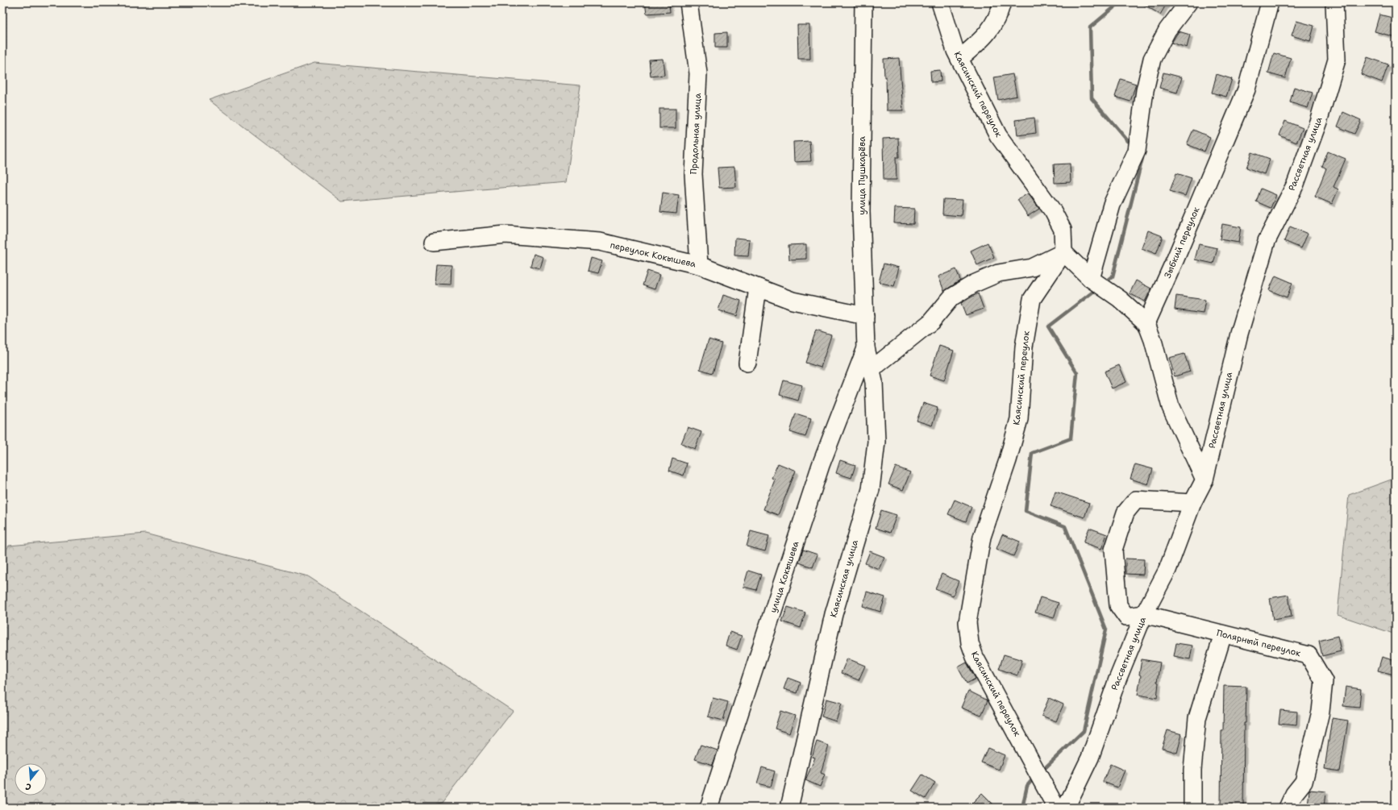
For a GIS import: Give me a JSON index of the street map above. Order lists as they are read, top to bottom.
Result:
{
  "streets": {
    "street": [
      "Каясинский переулок",
      "Продольная улица",
      "Рассветная улица",
      "улица Пушкарёва",
      "Зыбкий переулок",
      "переулок Кокышева",
      "улица Кокышева",
      "Каясинская улица",
      "Полярный переулок"
    ]
  },
  "crossings": [
    ["Продольная улица", "переулок Кокышева"],
    ["Рассветная улица", "Полярный переулок"],
    ["улица Пушкарёва", "переулок Кокышева"],
    ["улица Пушкарёва", "улица Кокышева"],
    ["улица Пушкарёва", "Каясинская улица"],
    ["улица Кокышева", "Каясинская улица"]
  ],
  "north": "bottom"
}
